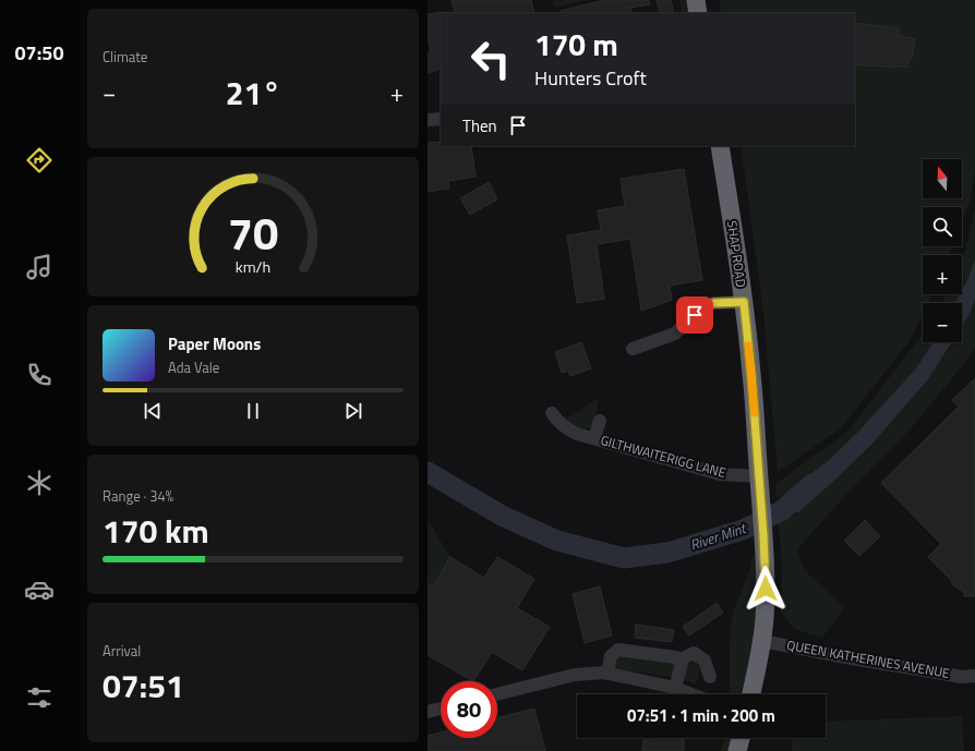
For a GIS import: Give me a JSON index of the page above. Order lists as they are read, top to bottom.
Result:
{
  "streets": {
    "highway": ["SHAP ROAD"],
    "street": ["GILTHWAITERIGG LANE", "QUEEN KATHERINES AVENUE"]
  },
  "crossings": [
    ["SHAP ROAD", "GILTHWAITERIGG LANE"],
    ["SHAP ROAD", "QUEEN KATHERINES AVENUE"]
  ],
  "water": ["River Mint"],
  "north": "top",
  "page": {
    "tabs": "07:50",
    "tile": [
      "Climate",
      ["Range · 34%", "170 km"],
      ["Arrival", "07:51"]
    ],
    "turn": ["170 m", "Hunters Croft"],
    "heat": ["−", "21°", "+"],
    "then": "Then",
    "map_buttons": ["+", "−"],
    "song": ["Paper Moons", "Ada Vale"],
    "limit": "80",
    "trip": "07:51 · 1 min · 200 m",
    "gauge": ["70", "km/h"]
  }
}
